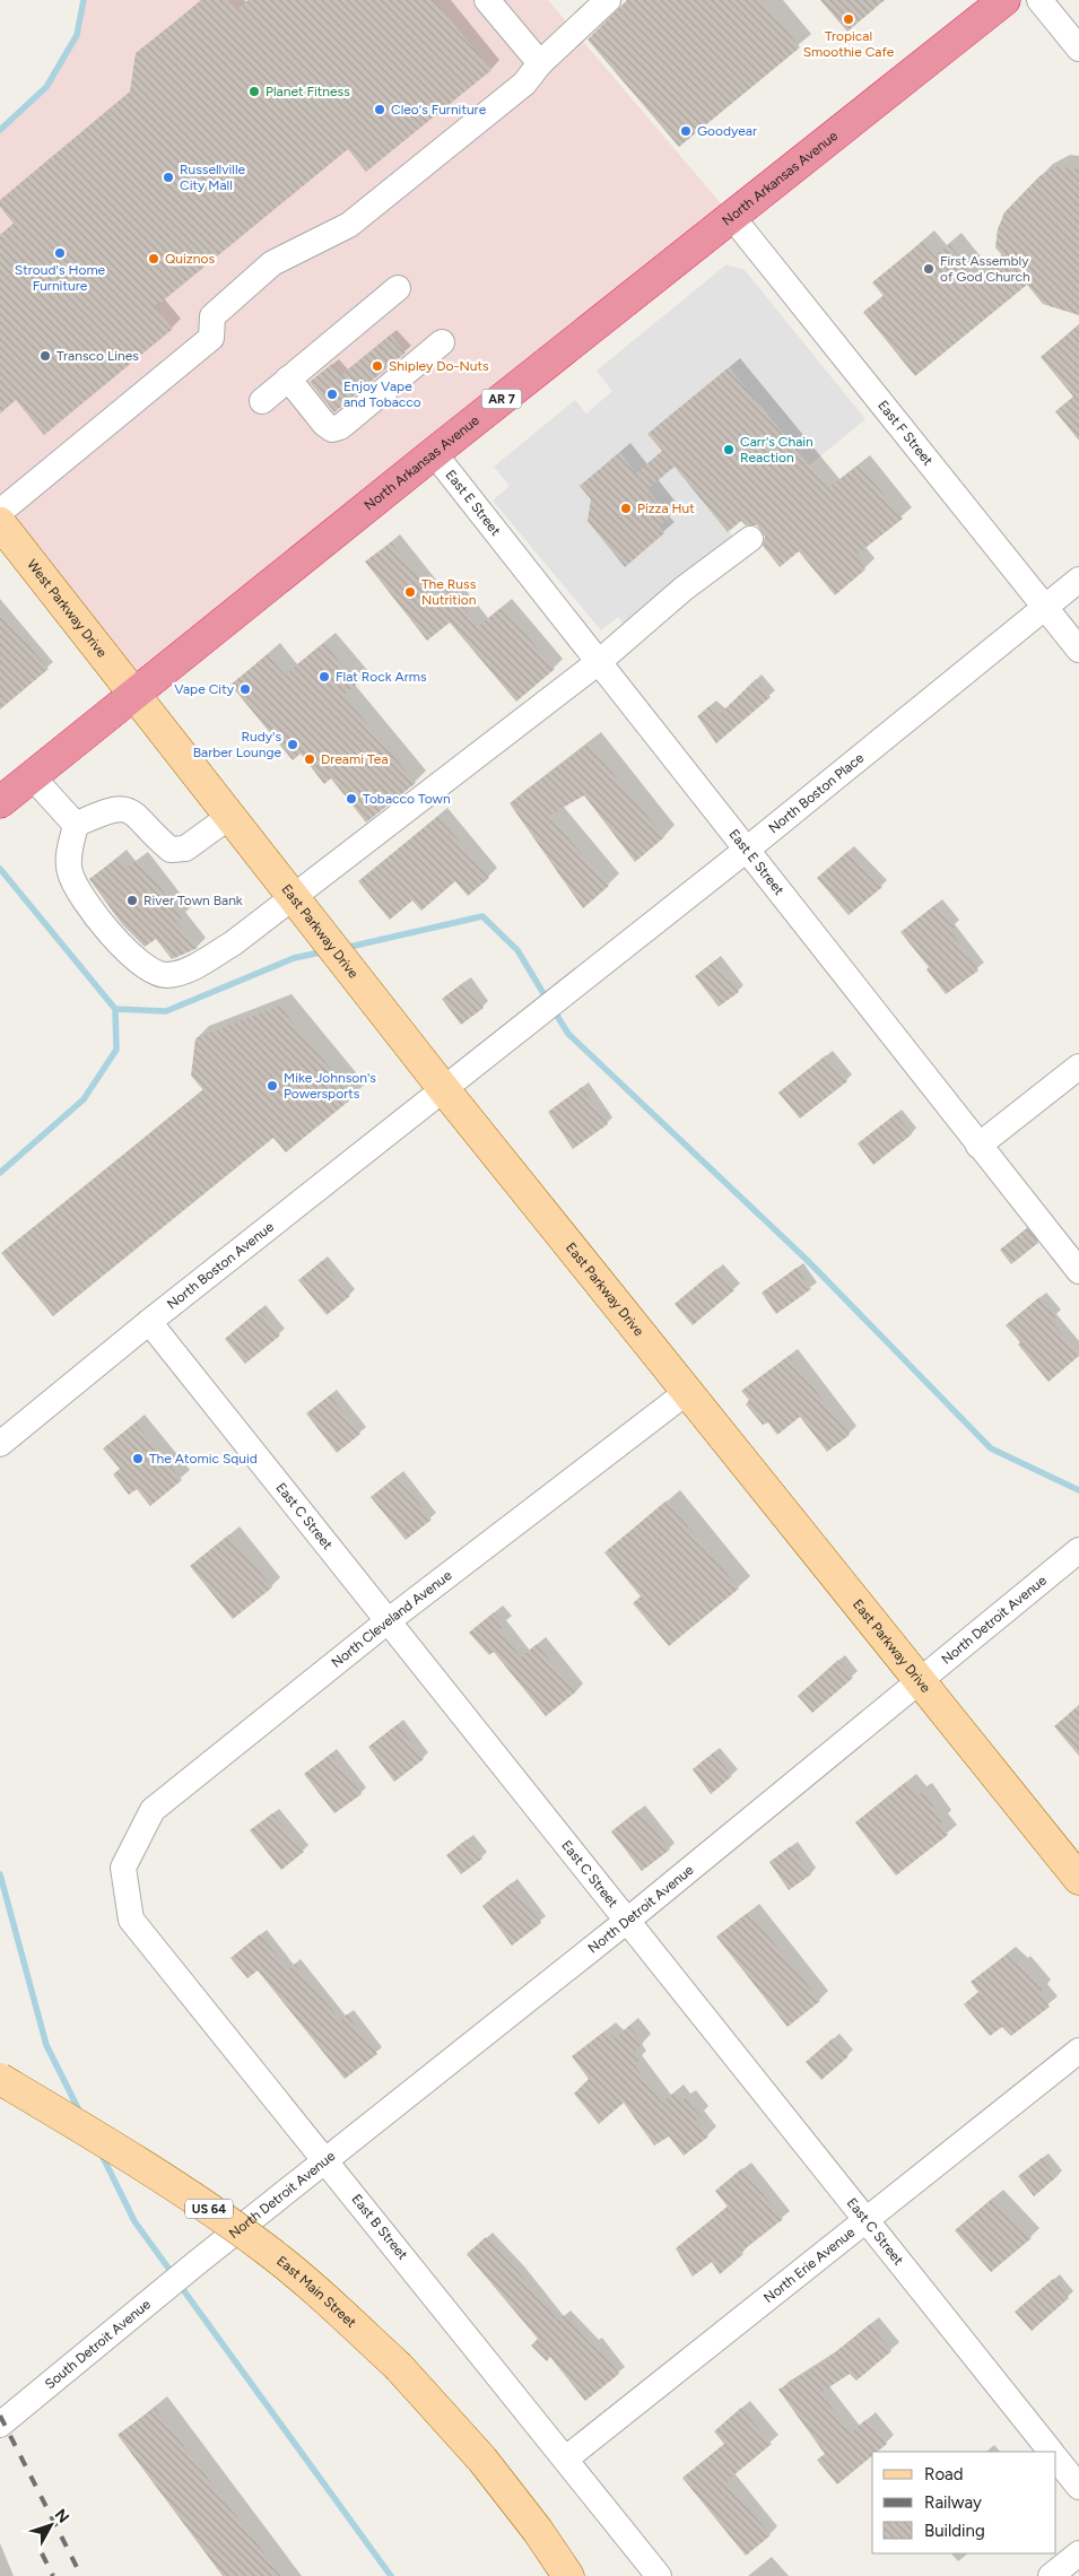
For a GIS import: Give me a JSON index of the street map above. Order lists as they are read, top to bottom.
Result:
{
  "streets": {
    "highway": ["North Arkansas Avenue", "AR 7"],
    "main road": [
      "West Parkway Drive",
      "East Parkway Drive",
      "US 64",
      "East Main Street"
    ],
    "street": [
      "East F Street",
      "East E Street",
      "North Boston Place",
      "North Boston Avenue",
      "East C Street",
      "North Cleveland Avenue",
      "North Detroit Avenue",
      "East B Street",
      "North Erie Avenue",
      "South Detroit Avenue"
    ]
  },
  "crossings": [
    ["North Arkansas Avenue", "East F Street"],
    ["North Arkansas Avenue", "East E Street"],
    ["North Arkansas Avenue", "West Parkway Drive"],
    ["North Arkansas Avenue", "East Parkway Drive"],
    ["East F Street", "North Boston Place"],
    ["East E Street", "North Boston Place"],
    ["West Parkway Drive", "East Parkway Drive"],
    ["North Boston Place", "East Parkway Drive"],
    ["North Boston Place", "North Boston Avenue"],
    ["East Parkway Drive", "North Boston Avenue"],
    ["East Parkway Drive", "North Cleveland Avenue"],
    ["East Parkway Drive", "North Detroit Avenue"],
    ["North Boston Avenue", "East C Street"],
    ["East C Street", "North Cleveland Avenue"],
    ["East C Street", "North Detroit Avenue"],
    ["East C Street", "North Erie Avenue"],
    ["North Cleveland Avenue", "East B Street"],
    ["North Detroit Avenue", "East B Street"],
    ["North Detroit Avenue", "South Detroit Avenue"],
    ["East B Street", "North Erie Avenue"]
  ],
  "places": [
    "Tropical Smoothie Cafe",
    "Planet Fitness",
    "Cleo's Furniture",
    "Goodyear",
    "Russellville City Mall",
    "Stroud's Home Furniture",
    "Quiznos",
    "First Assembly of God Church",
    "Transco Lines",
    "Shipley Do-Nuts",
    "Enjoy Vape and Tobacco",
    "Carr's Chain Reaction",
    "Pizza Hut",
    "The Russ Nutrition",
    "Flat Rock Arms",
    "Vape City",
    "Rudy's Barber Lounge",
    "Dreami Tea",
    "Tobacco Town",
    "River Town Bank",
    "Mike Johnson's Powersports",
    "The Atomic Squid"
  ],
  "legend": ["Road", "Railway", "Building"],
  "north": "top right"
}
